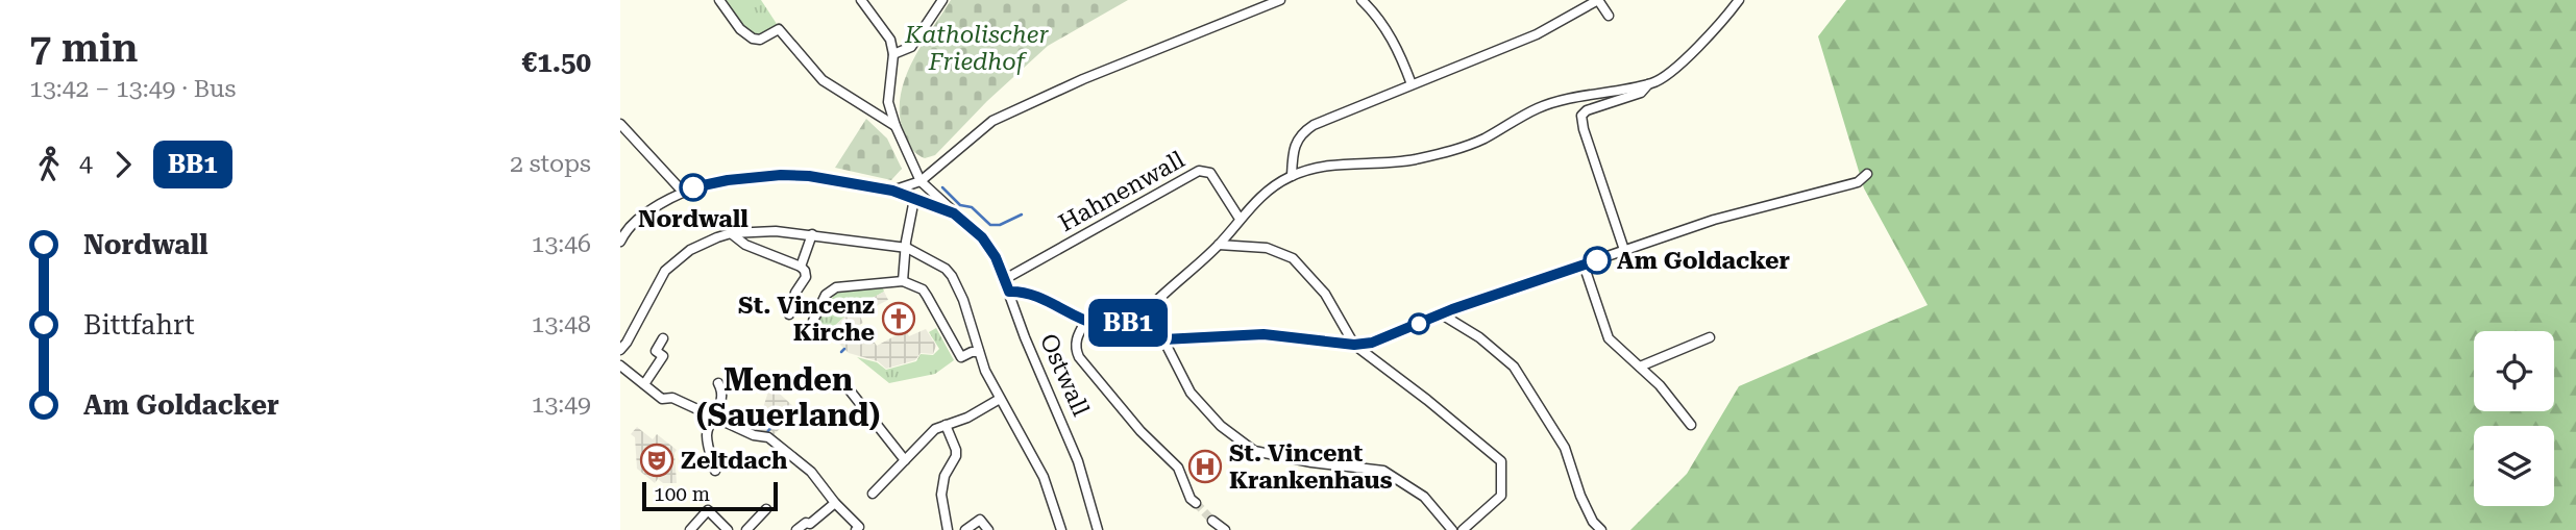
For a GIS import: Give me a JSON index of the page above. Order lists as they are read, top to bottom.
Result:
{
  "streets": {
    "street": ["Hahnenwall", "Ostwall"]
  },
  "crossings": [
    ["Hahnenwall", "Ostwall"]
  ],
  "districts": ["Menden (Sauerland)"],
  "parks": ["Katholischer Friedhof"],
  "places": {
    "other": ["Nordwall", "Am Goldacker"],
    "church": ["St. Vincenz Kirche"],
    "theatre": ["Zeltdach"],
    "hospital": ["St. Vincent Krankenhaus"]
  },
  "lines": ["bus line BB1"],
  "scale_bar": "100 m",
  "page": {
    "heading": ["7 min", "13:42 – 13:49 · Bus", "€1.50"],
    "on_map": "BB1",
    "legs": ["4", "BB1", "2 stops"],
    "list": [
      {
        "name": "Nordwall",
        "value": "13:46"
      },
      {
        "name": "Bittfahrt",
        "value": "13:48"
      },
      {
        "name": "Am Goldacker",
        "value": "13:49"
      }
    ],
    "scale": "100 m"
  }
}
